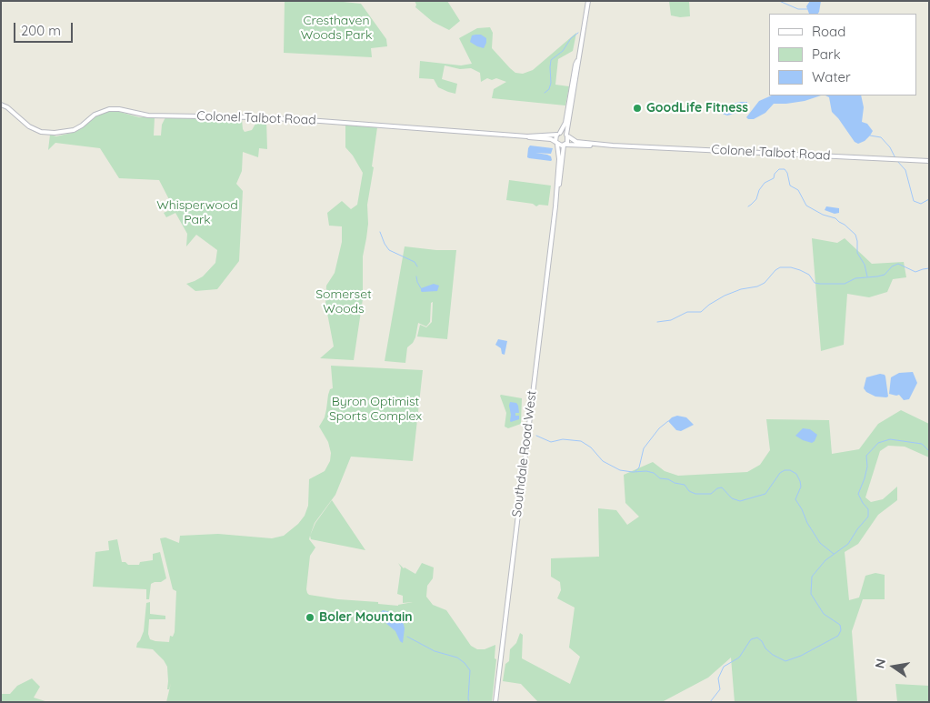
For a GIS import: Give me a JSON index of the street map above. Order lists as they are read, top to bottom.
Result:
{
  "streets": {
    "main road": ["Colonel Talbot Road", "Southdale Road West"]
  },
  "crossings": [
    ["Colonel Talbot Road", "Southdale Road West"]
  ],
  "parks": [
    "Cresthaven Woods Park",
    "Whisperwood Park",
    "Somerset Woods",
    "Byron Optimist Sports Complex"
  ],
  "places": ["GoodLife Fitness", "Boler Mountain"],
  "legend": ["Road", "Park", "Water"],
  "scale_bar": "200 m",
  "north": "left"
}
